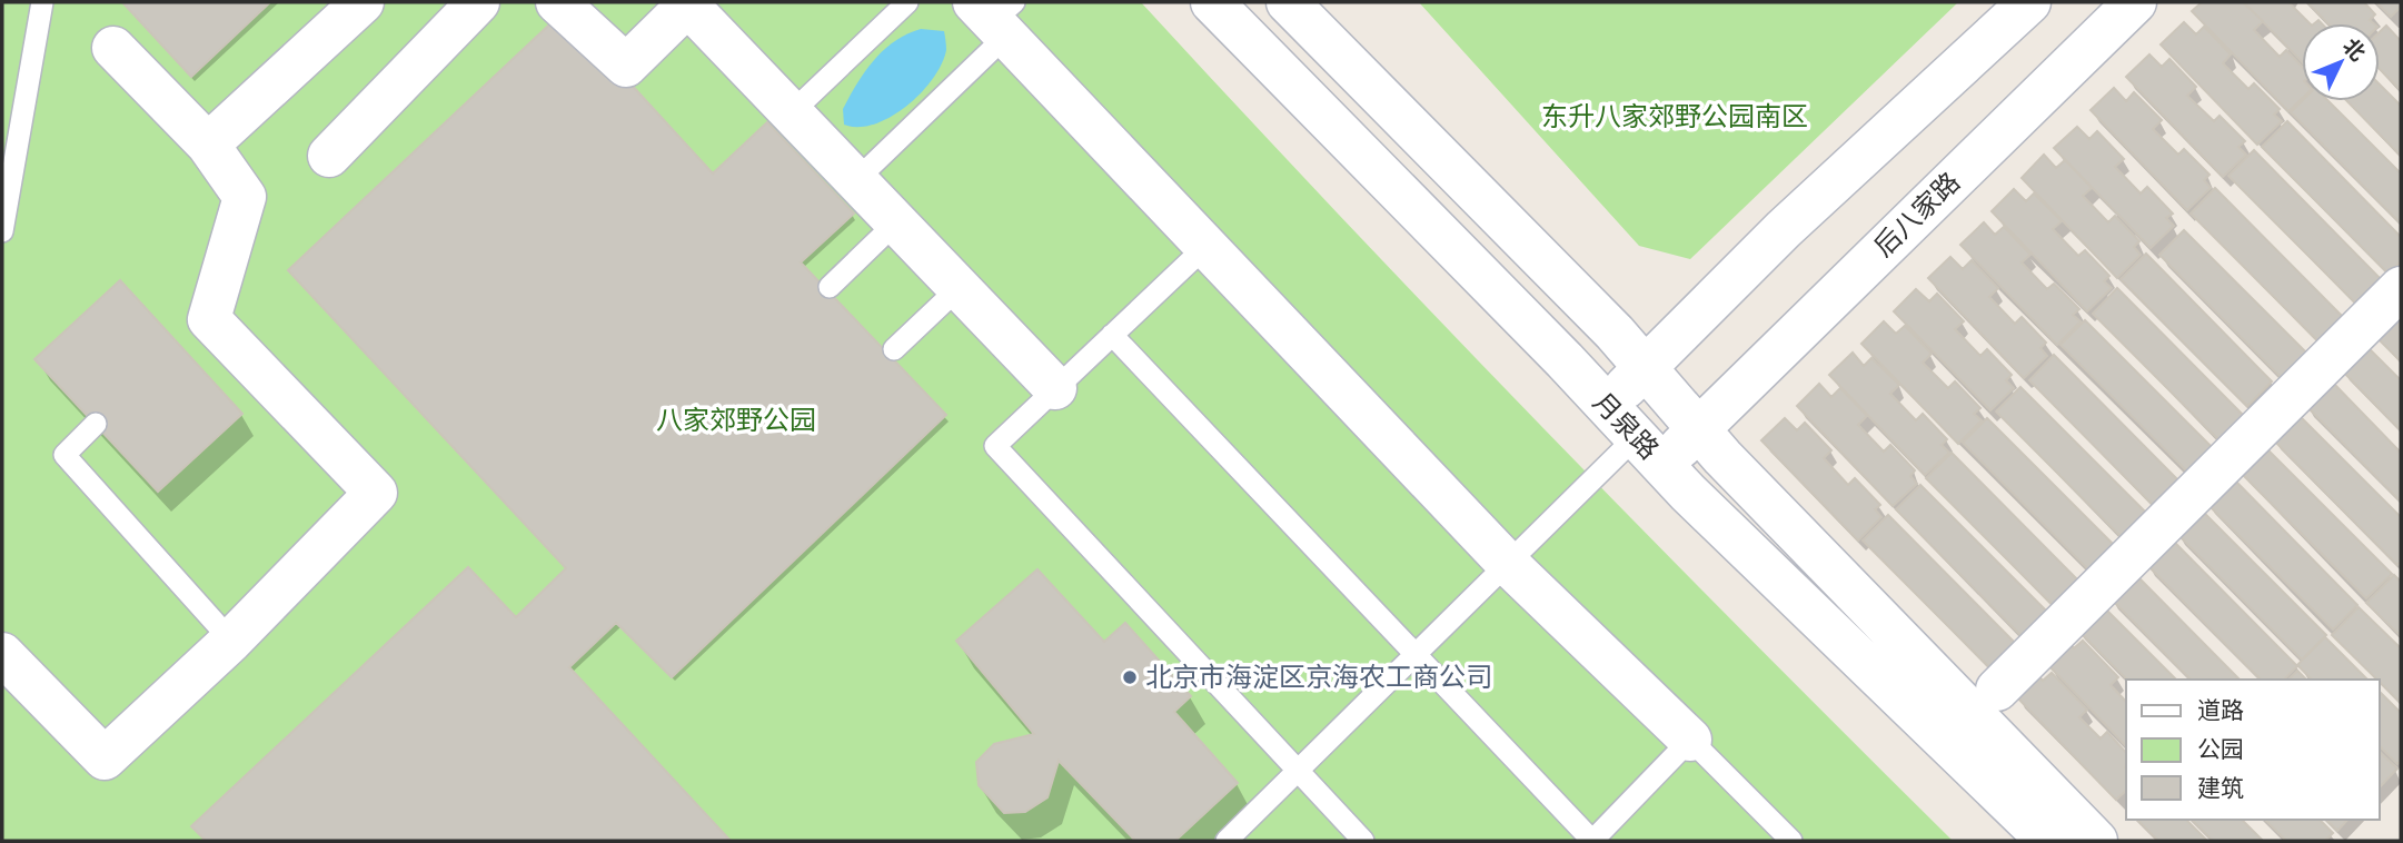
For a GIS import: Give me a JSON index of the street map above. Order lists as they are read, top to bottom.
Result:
{
  "streets": {
    "street": ["后八家路", "月泉路"]
  },
  "crossings": [
    ["后八家路", "月泉路"]
  ],
  "parks": ["东升八家郊野公园南区", "八家郊野公园"],
  "places": ["北京市海淀区京海农工商公司"],
  "legend": ["道路", "公园", "建筑"],
  "north": "top right"
}
